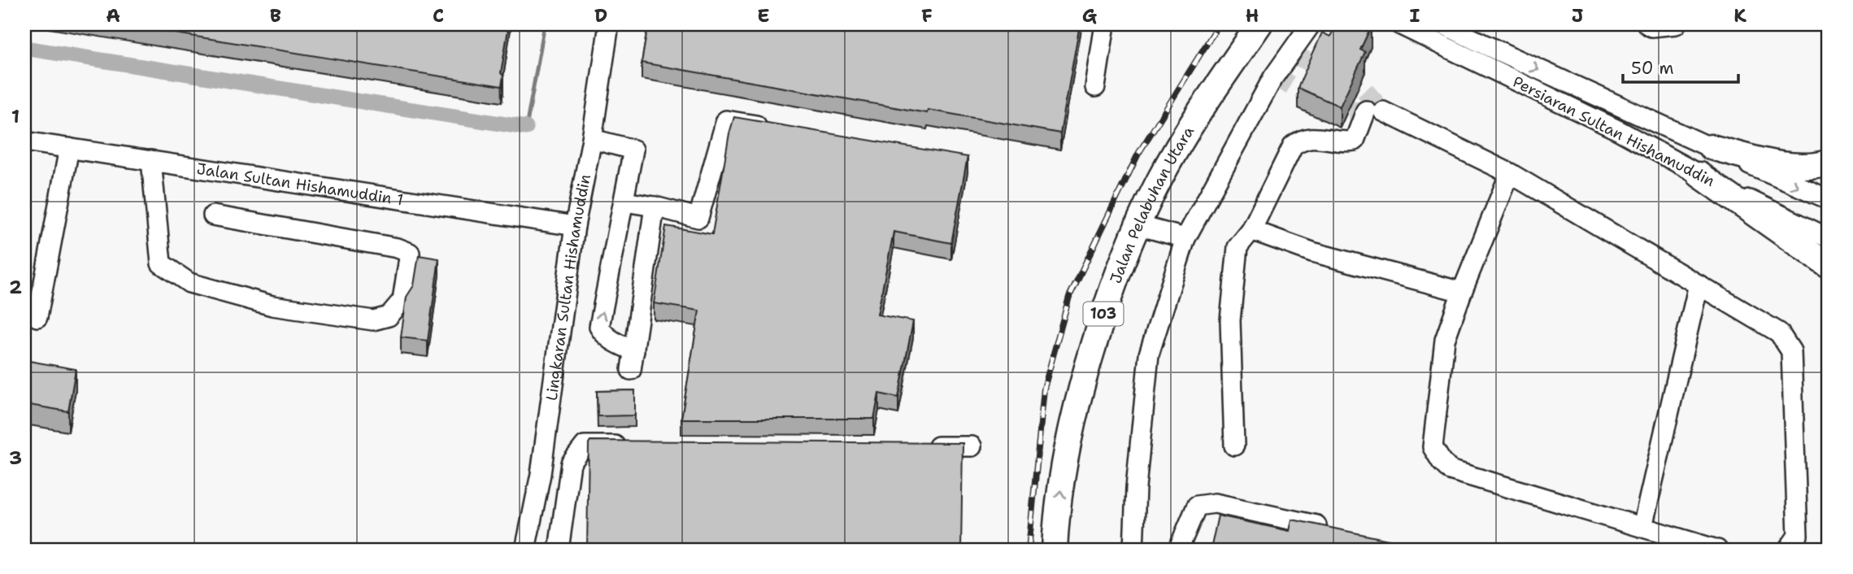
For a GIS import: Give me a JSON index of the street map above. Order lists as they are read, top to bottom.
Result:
{
  "streets": {
    "main road": ["Jalan Pelabuhan Utara", "103"],
    "street": ["Persiaran Sultan Hishamuddin", "Jalan Sultan Hishamuddin 1", "Lingkaran Sultan Hishamuddin"]
  },
  "crossings": [
    ["Jalan Sultan Hishamuddin 1", "Lingkaran Sultan Hishamuddin"],
    ["Jalan Pelabuhan Utara", "103"]
  ],
  "one_way": ["Jalan Pelabuhan Utara"],
  "scale_bar": "50 m",
  "grid": {
    "columns": [
      "A",
      "B",
      "C",
      "D",
      "E",
      "F",
      "G",
      "H",
      "I",
      "J",
      "K"
    ],
    "rows": ["1", "2", "3"]
  }
}
